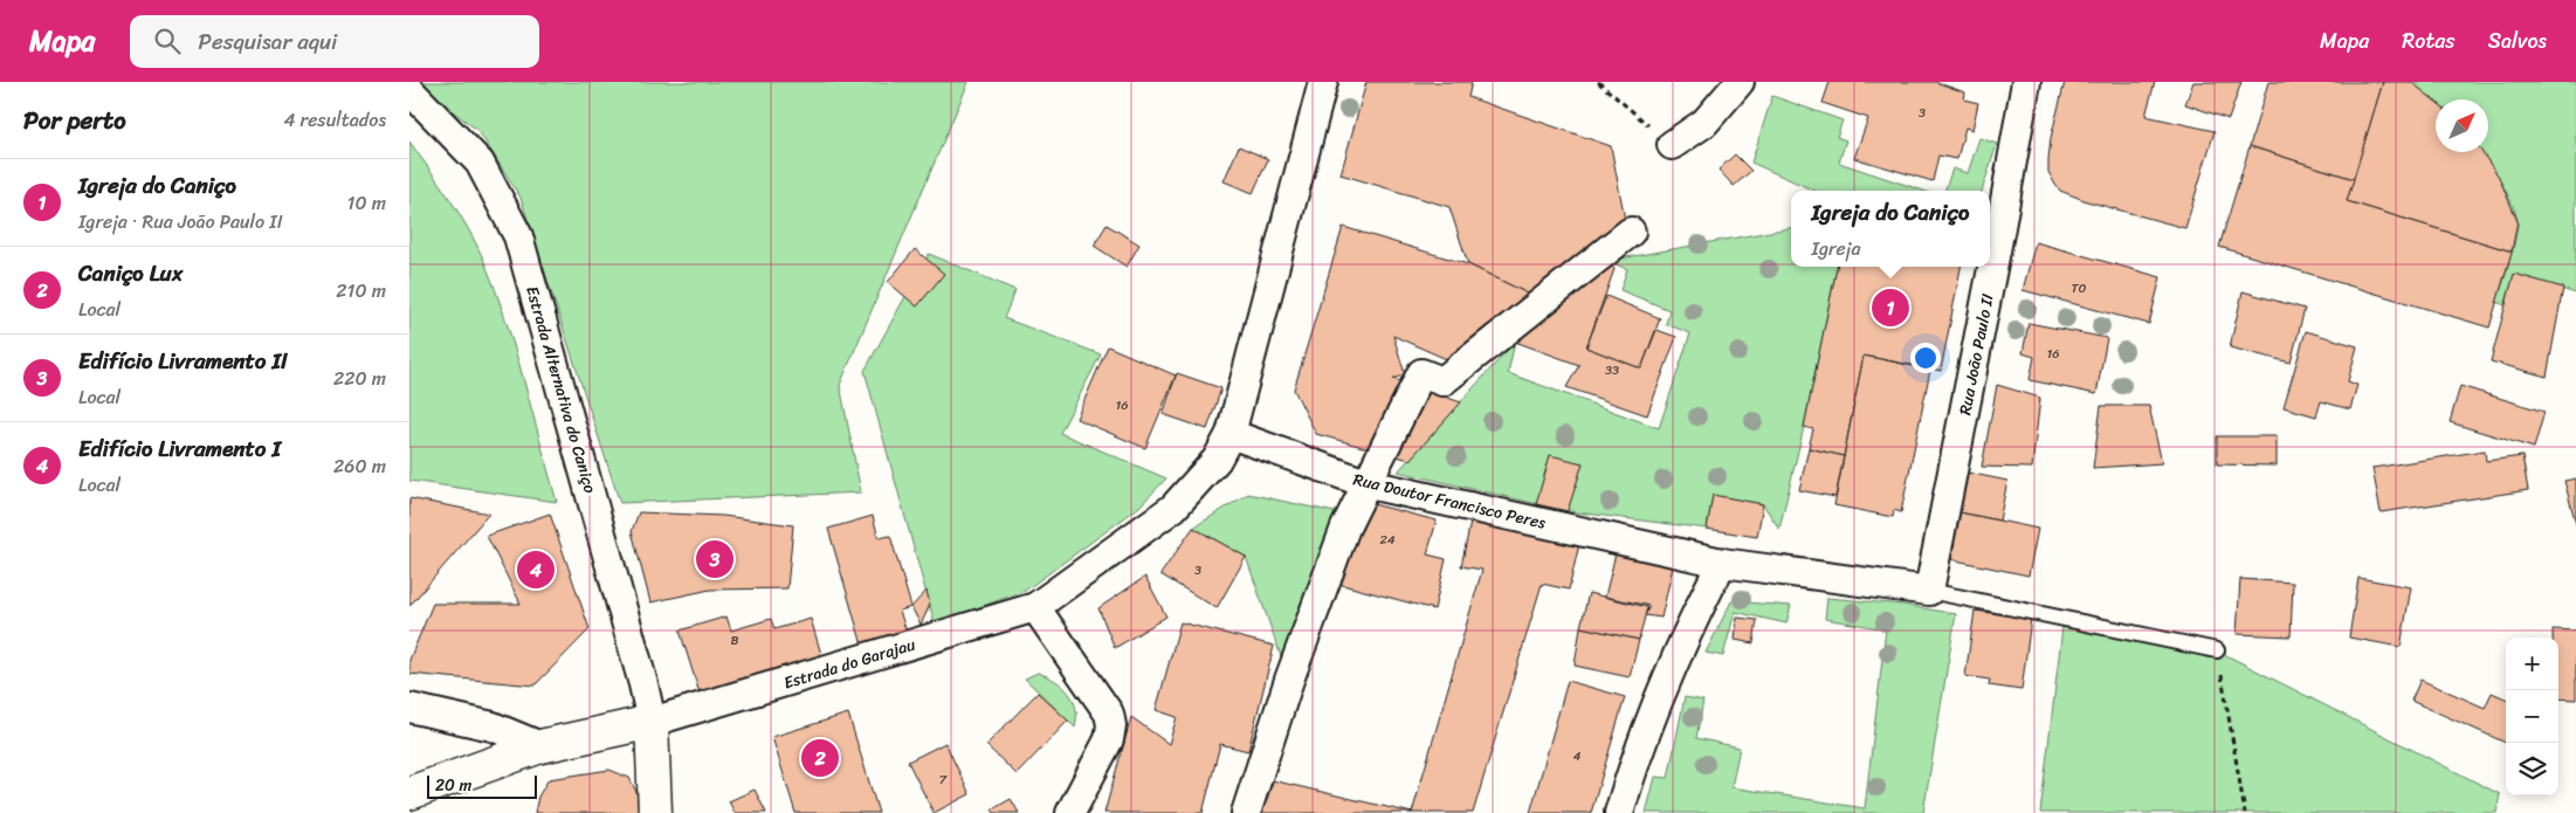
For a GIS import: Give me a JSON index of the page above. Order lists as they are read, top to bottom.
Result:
{
  "streets": {
    "street": [
      "Rua João Paulo II",
      "Estrada Alternativa do Caniço",
      "Rua Doutor Francisco Peres",
      "Estrada do Garajau"
    ]
  },
  "crossings": [
    ["Rua João Paulo II", "Rua Doutor Francisco Peres"],
    ["Estrada Alternativa do Caniço", "Estrada do Garajau"],
    ["Rua Doutor Francisco Peres", "Estrada do Garajau"]
  ],
  "house_numbers": [
    "3",
    "T0",
    "16",
    "33",
    "16",
    "24",
    "3",
    "B",
    "4",
    "7"
  ],
  "scale_bar": "20 m",
  "north": "top right",
  "page": {
    "header": "Mapa",
    "search": "Pesquisar aqui",
    "nav": ["Mapa", "Rotas", "Salvos"],
    "heading": ["Por perto", "4 resultados"],
    "list": [
      {
        "mark": "1",
        "name": "Igreja do Caniço",
        "note": "Igreja · Rua João Paulo II",
        "value": "10 m"
      },
      {
        "mark": "2",
        "name": "Caniço Lux",
        "note": "Local",
        "value": "210 m"
      },
      {
        "mark": "3",
        "name": "Edifício Livramento II",
        "note": "Local",
        "value": "220 m"
      },
      {
        "mark": "4",
        "name": "Edifício Livramento I",
        "note": "Local",
        "value": "260 m"
      }
    ],
    "popup": ["Igreja do Caniço", "Igreja"],
    "pins": [
      "1",
      "3",
      "4",
      "2"
    ],
    "map_buttons": ["+", "−"],
    "scale": "20 m"
  }
}
